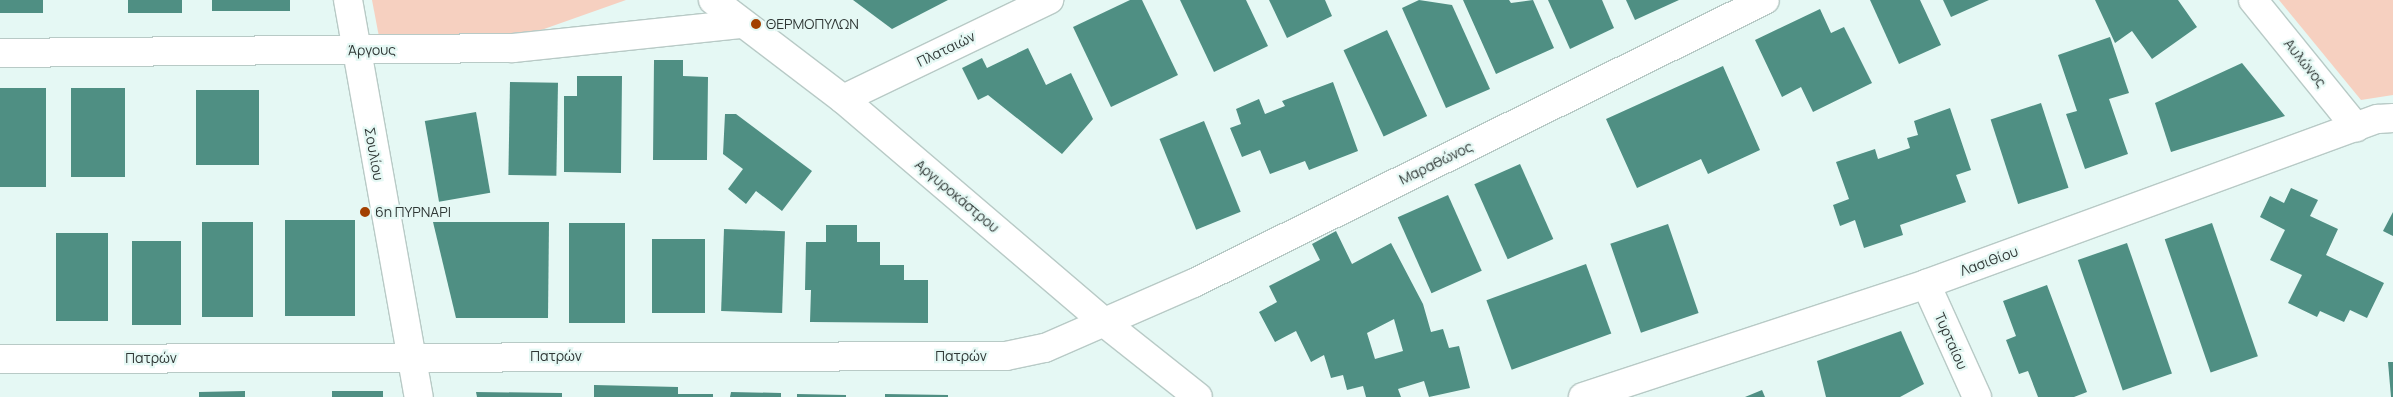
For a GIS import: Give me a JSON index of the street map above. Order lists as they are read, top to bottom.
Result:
{
  "streets": {
    "street": [
      "Πλαταιών",
      "Άργους",
      "Αυλώνος",
      "Σουλίου",
      "Μαραθώνος",
      "Αργυροκάστρου",
      "Λασιθίου",
      "Τυρταίου",
      "Πατρών"
    ]
  },
  "crossings": [
    ["Πλαταιών", "Αργυροκάστρου"],
    ["Άργους", "Σουλίου"],
    ["Άργους", "Αργυροκάστρου"],
    ["Αυλώνος", "Λασιθίου"],
    ["Σουλίου", "Πατρών"],
    ["Μαραθώνος", "Αργυροκάστρου"],
    ["Μαραθώνος", "Πατρών"],
    ["Αργυροκάστρου", "Πατρών"],
    ["Λασιθίου", "Τυρταίου"]
  ],
  "places": ["ΘΕΡΜΟΠΥΛΩΝ", "6η ΠΥΡΝΑΡΙ"]
}
